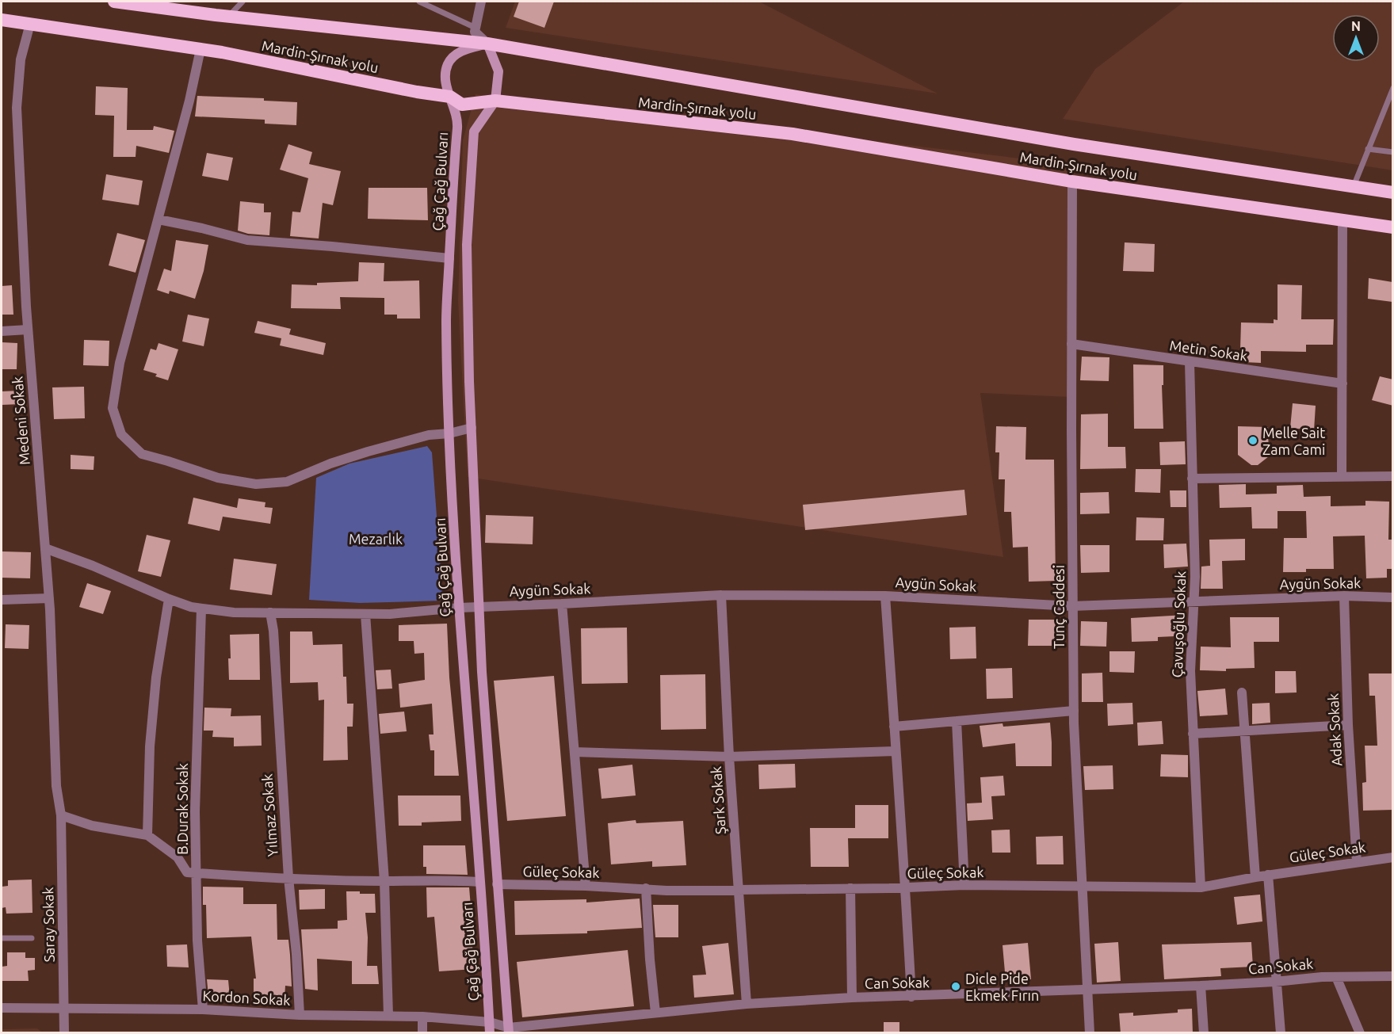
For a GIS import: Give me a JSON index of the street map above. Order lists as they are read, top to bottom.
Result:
{
  "streets": {
    "highway": ["Mardin-Şırnak yolu"],
    "main road": ["Çağ Çağ Bulvarı"],
    "street": [
      "Metin Sokak",
      "Medeni Sokak",
      "Aygün Sokak",
      "Tunç Caddesi",
      "Çavuşoğlu Sokak",
      "Adak Sokak",
      "Şark Sokak",
      "B.Durak Sokak",
      "Yılmaz Sokak",
      "Güleç Sokak",
      "Saray Sokak",
      "Can Sokak",
      "Kordon Sokak"
    ]
  },
  "crossings": [
    ["Mardin-Şırnak yolu", "Çağ Çağ Bulvarı"],
    ["Mardin-Şırnak yolu", "Medeni Sokak"],
    ["Mardin-Şırnak yolu", "Tunç Caddesi"],
    ["Çağ Çağ Bulvarı", "Aygün Sokak"],
    ["Çağ Çağ Bulvarı", "Can Sokak"],
    ["Çağ Çağ Bulvarı", "Kordon Sokak"],
    ["Metin Sokak", "Tunç Caddesi"],
    ["Metin Sokak", "Çavuşoğlu Sokak"],
    ["Medeni Sokak", "Aygün Sokak"],
    ["Medeni Sokak", "Saray Sokak"],
    ["Aygün Sokak", "Tunç Caddesi"],
    ["Aygün Sokak", "Çavuşoğlu Sokak"],
    ["Aygün Sokak", "Adak Sokak"],
    ["Aygün Sokak", "Şark Sokak"],
    ["Aygün Sokak", "B.Durak Sokak"],
    ["Aygün Sokak", "Yılmaz Sokak"],
    ["Tunç Caddesi", "Güleç Sokak"],
    ["Tunç Caddesi", "Can Sokak"],
    ["Çavuşoğlu Sokak", "Güleç Sokak"],
    ["Adak Sokak", "Güleç Sokak"],
    ["Şark Sokak", "Güleç Sokak"],
    ["Şark Sokak", "Can Sokak"],
    ["B.Durak Sokak", "Kordon Sokak"],
    ["Yılmaz Sokak", "Kordon Sokak"],
    ["Saray Sokak", "Kordon Sokak"],
    ["Can Sokak", "Kordon Sokak"]
  ],
  "parks": ["Mezarlık"],
  "places": ["Melle Sait Zam Cami", "Dicle Pide Ekmek Fırın"],
  "north": "top"
}
